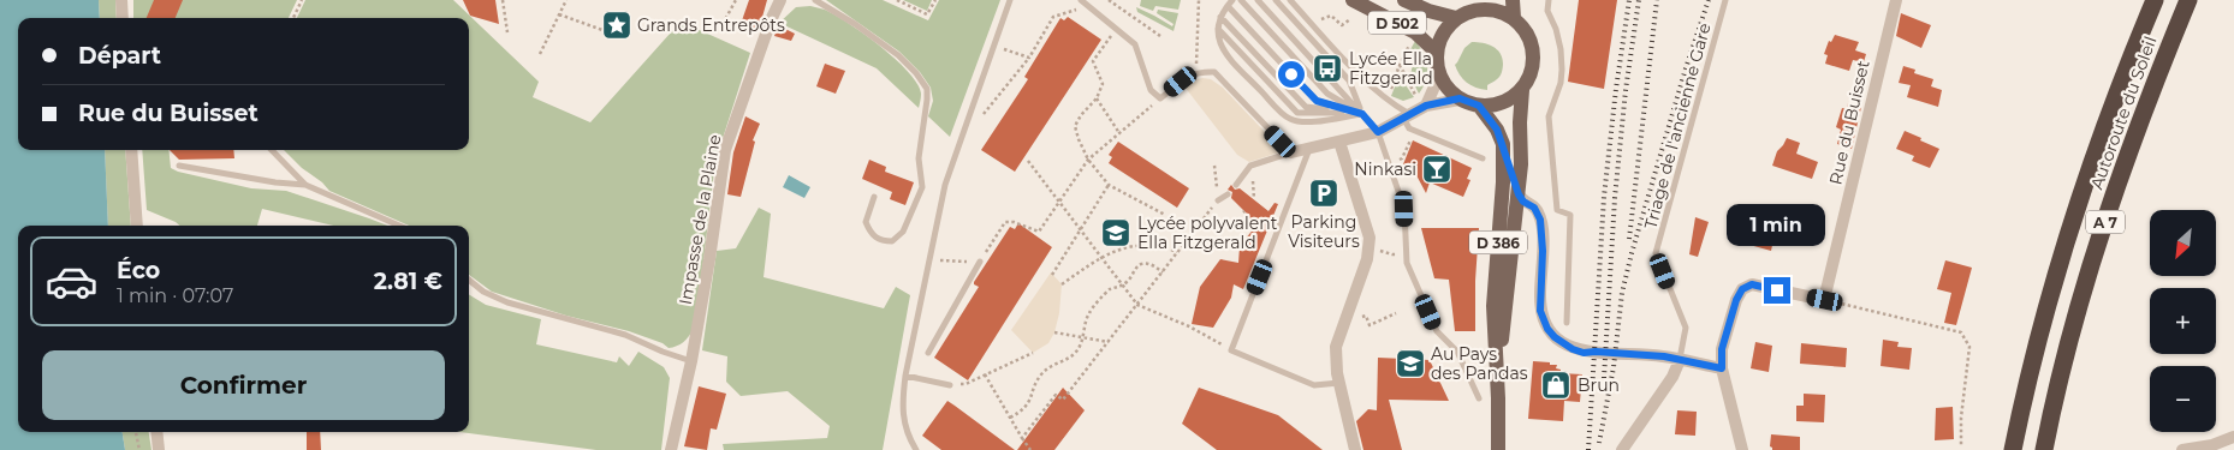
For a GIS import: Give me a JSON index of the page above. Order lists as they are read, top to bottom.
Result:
{
  "streets": {
    "highway": ["Autoroute du Soleil", "A 7"],
    "main road": ["D 502", "D 386"],
    "street": ["Rue du Buisset", "Impasse de la Plaine"],
    "lane": ["Triage de l'ancienne Gare"]
  },
  "crossings": [
    ["D 502", "D 386"]
  ],
  "places": {
    "place": ["Grands Entrepôts"],
    "bus stop": ["Lycée Ella Fitzgerald"],
    "bar": ["Ninkasi"],
    "parking": ["Parking Visiteurs"],
    "school or university": ["Lycée polyvalent Ella Fitzgerald", "Au Pays des Pandas"],
    "shop": ["Brun"]
  },
  "north": "bottom left",
  "page": {
    "banner": ["Départ", "Rue du Buisset"],
    "bubble": "1 min",
    "map_buttons": ["+", "−"],
    "list": [
      {
        "name": "Éco",
        "note": "1 min · 07:07",
        "value": "2.81 €"
      }
    ],
    "buttons": "Confirmer"
  }
}
